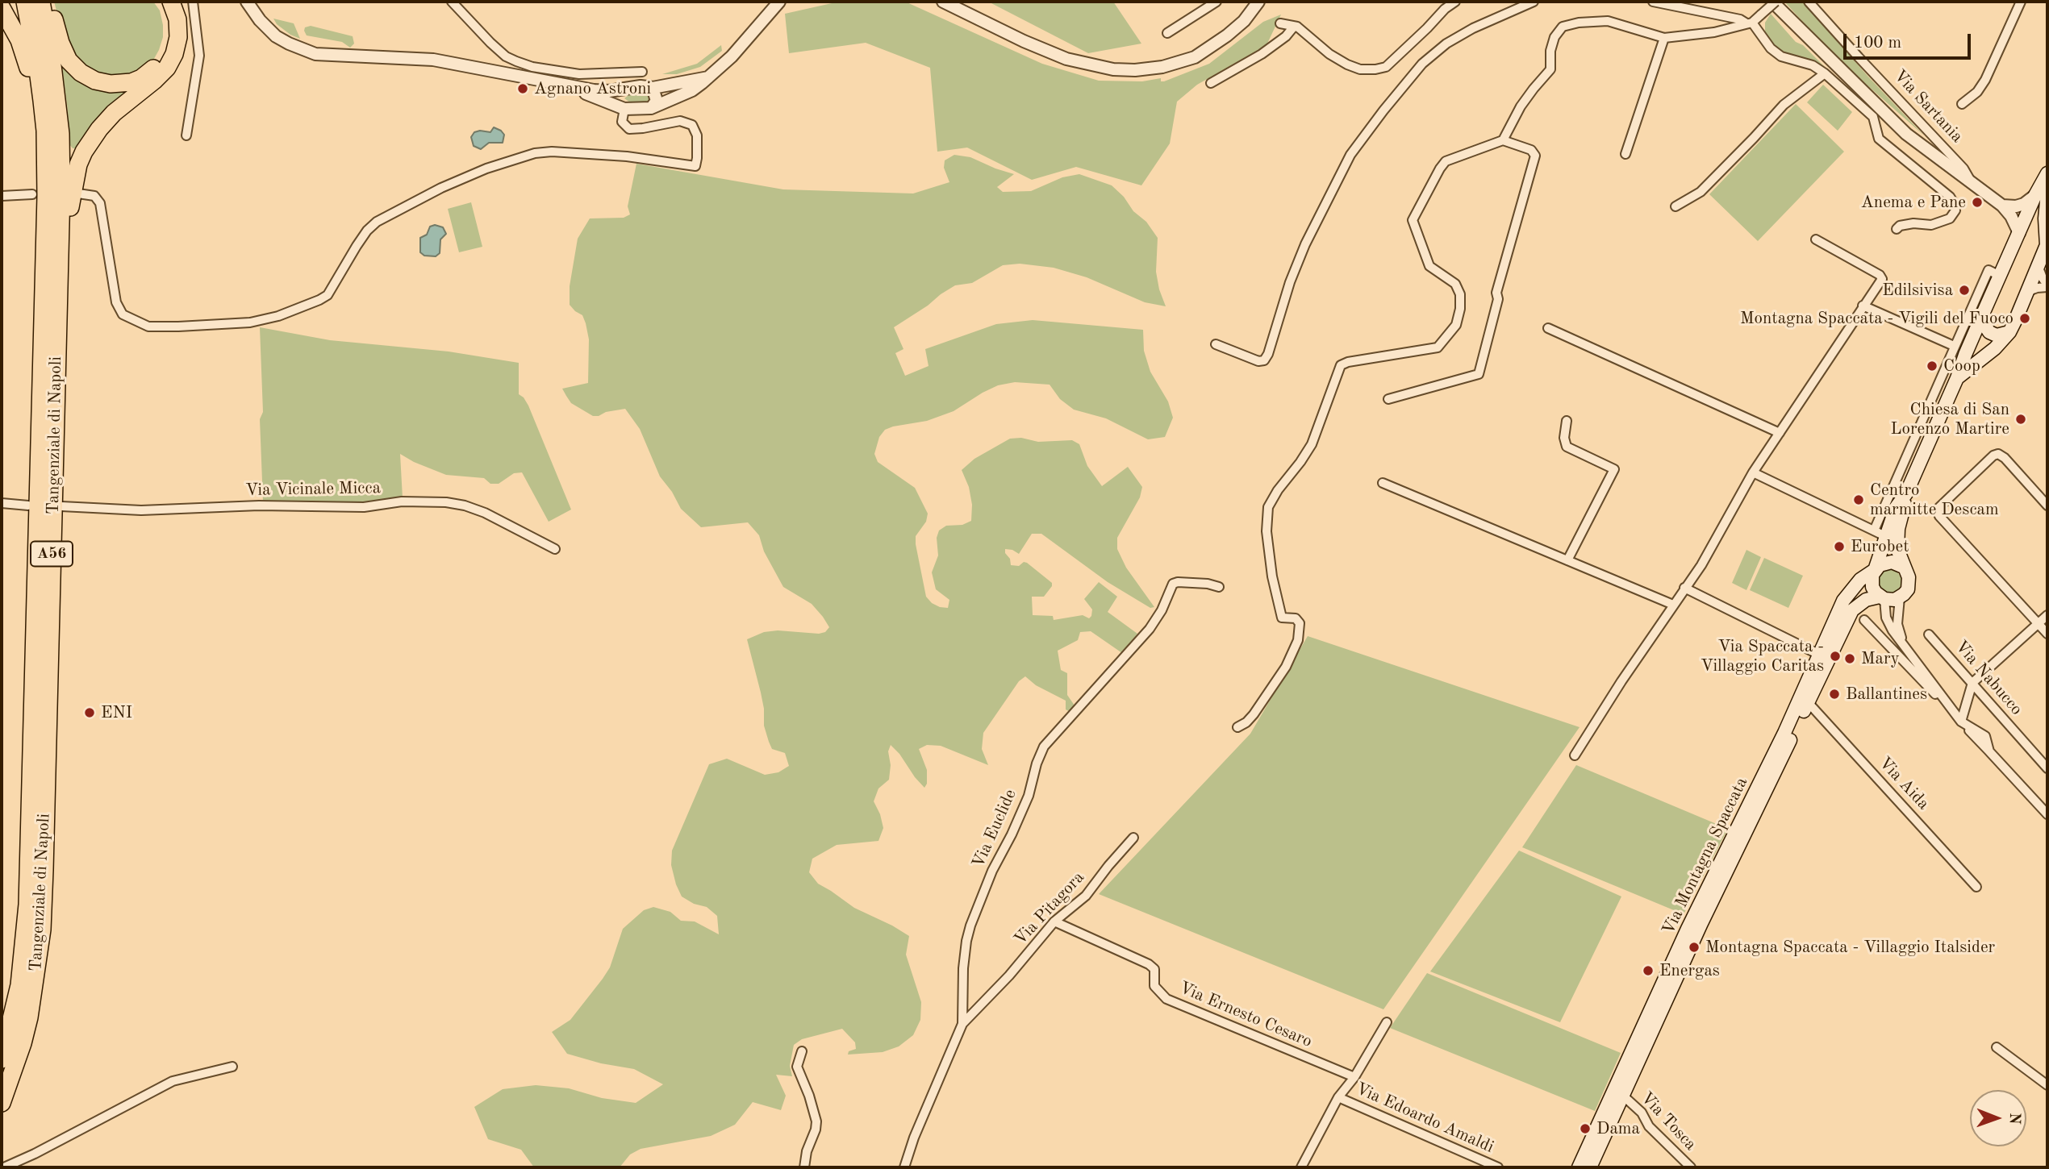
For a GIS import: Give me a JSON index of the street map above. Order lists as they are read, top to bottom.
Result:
{
  "streets": {
    "highway": ["Tangenziale di Napoli", "A56"],
    "main road": ["Via Montagna Spaccata"],
    "street": [
      "Via Sartania",
      "Via Vicinale Micca",
      "Via Nabucco",
      "Via Aida",
      "Via Euclide",
      "Via Pitagora",
      "Via Ernesto Cesaro",
      "Via Edoardo Amaldi",
      "Via Tosca"
    ]
  },
  "crossings": [
    ["Via Aida", "Via Montagna Spaccata"],
    ["Via Euclide", "Via Pitagora"],
    ["Via Montagna Spaccata", "Via Tosca"],
    ["Via Pitagora", "Via Ernesto Cesaro"]
  ],
  "places": [
    "Agnano Astroni",
    "Anema e Pane",
    "Edilsivisa",
    "Montagna Spaccata - Vigili del Fuoco",
    "Coop",
    "Chiesa di San Lorenzo Martire",
    "Centro marmitte Descam",
    "Eurobet",
    "Via Spaccata - Villaggio Caritas",
    "Mary",
    "Ballantines",
    "ENI",
    "Montagna Spaccata - Villaggio Italsider",
    "Energas",
    "Dama"
  ],
  "scale_bar": "100 m",
  "north": "right"
}
